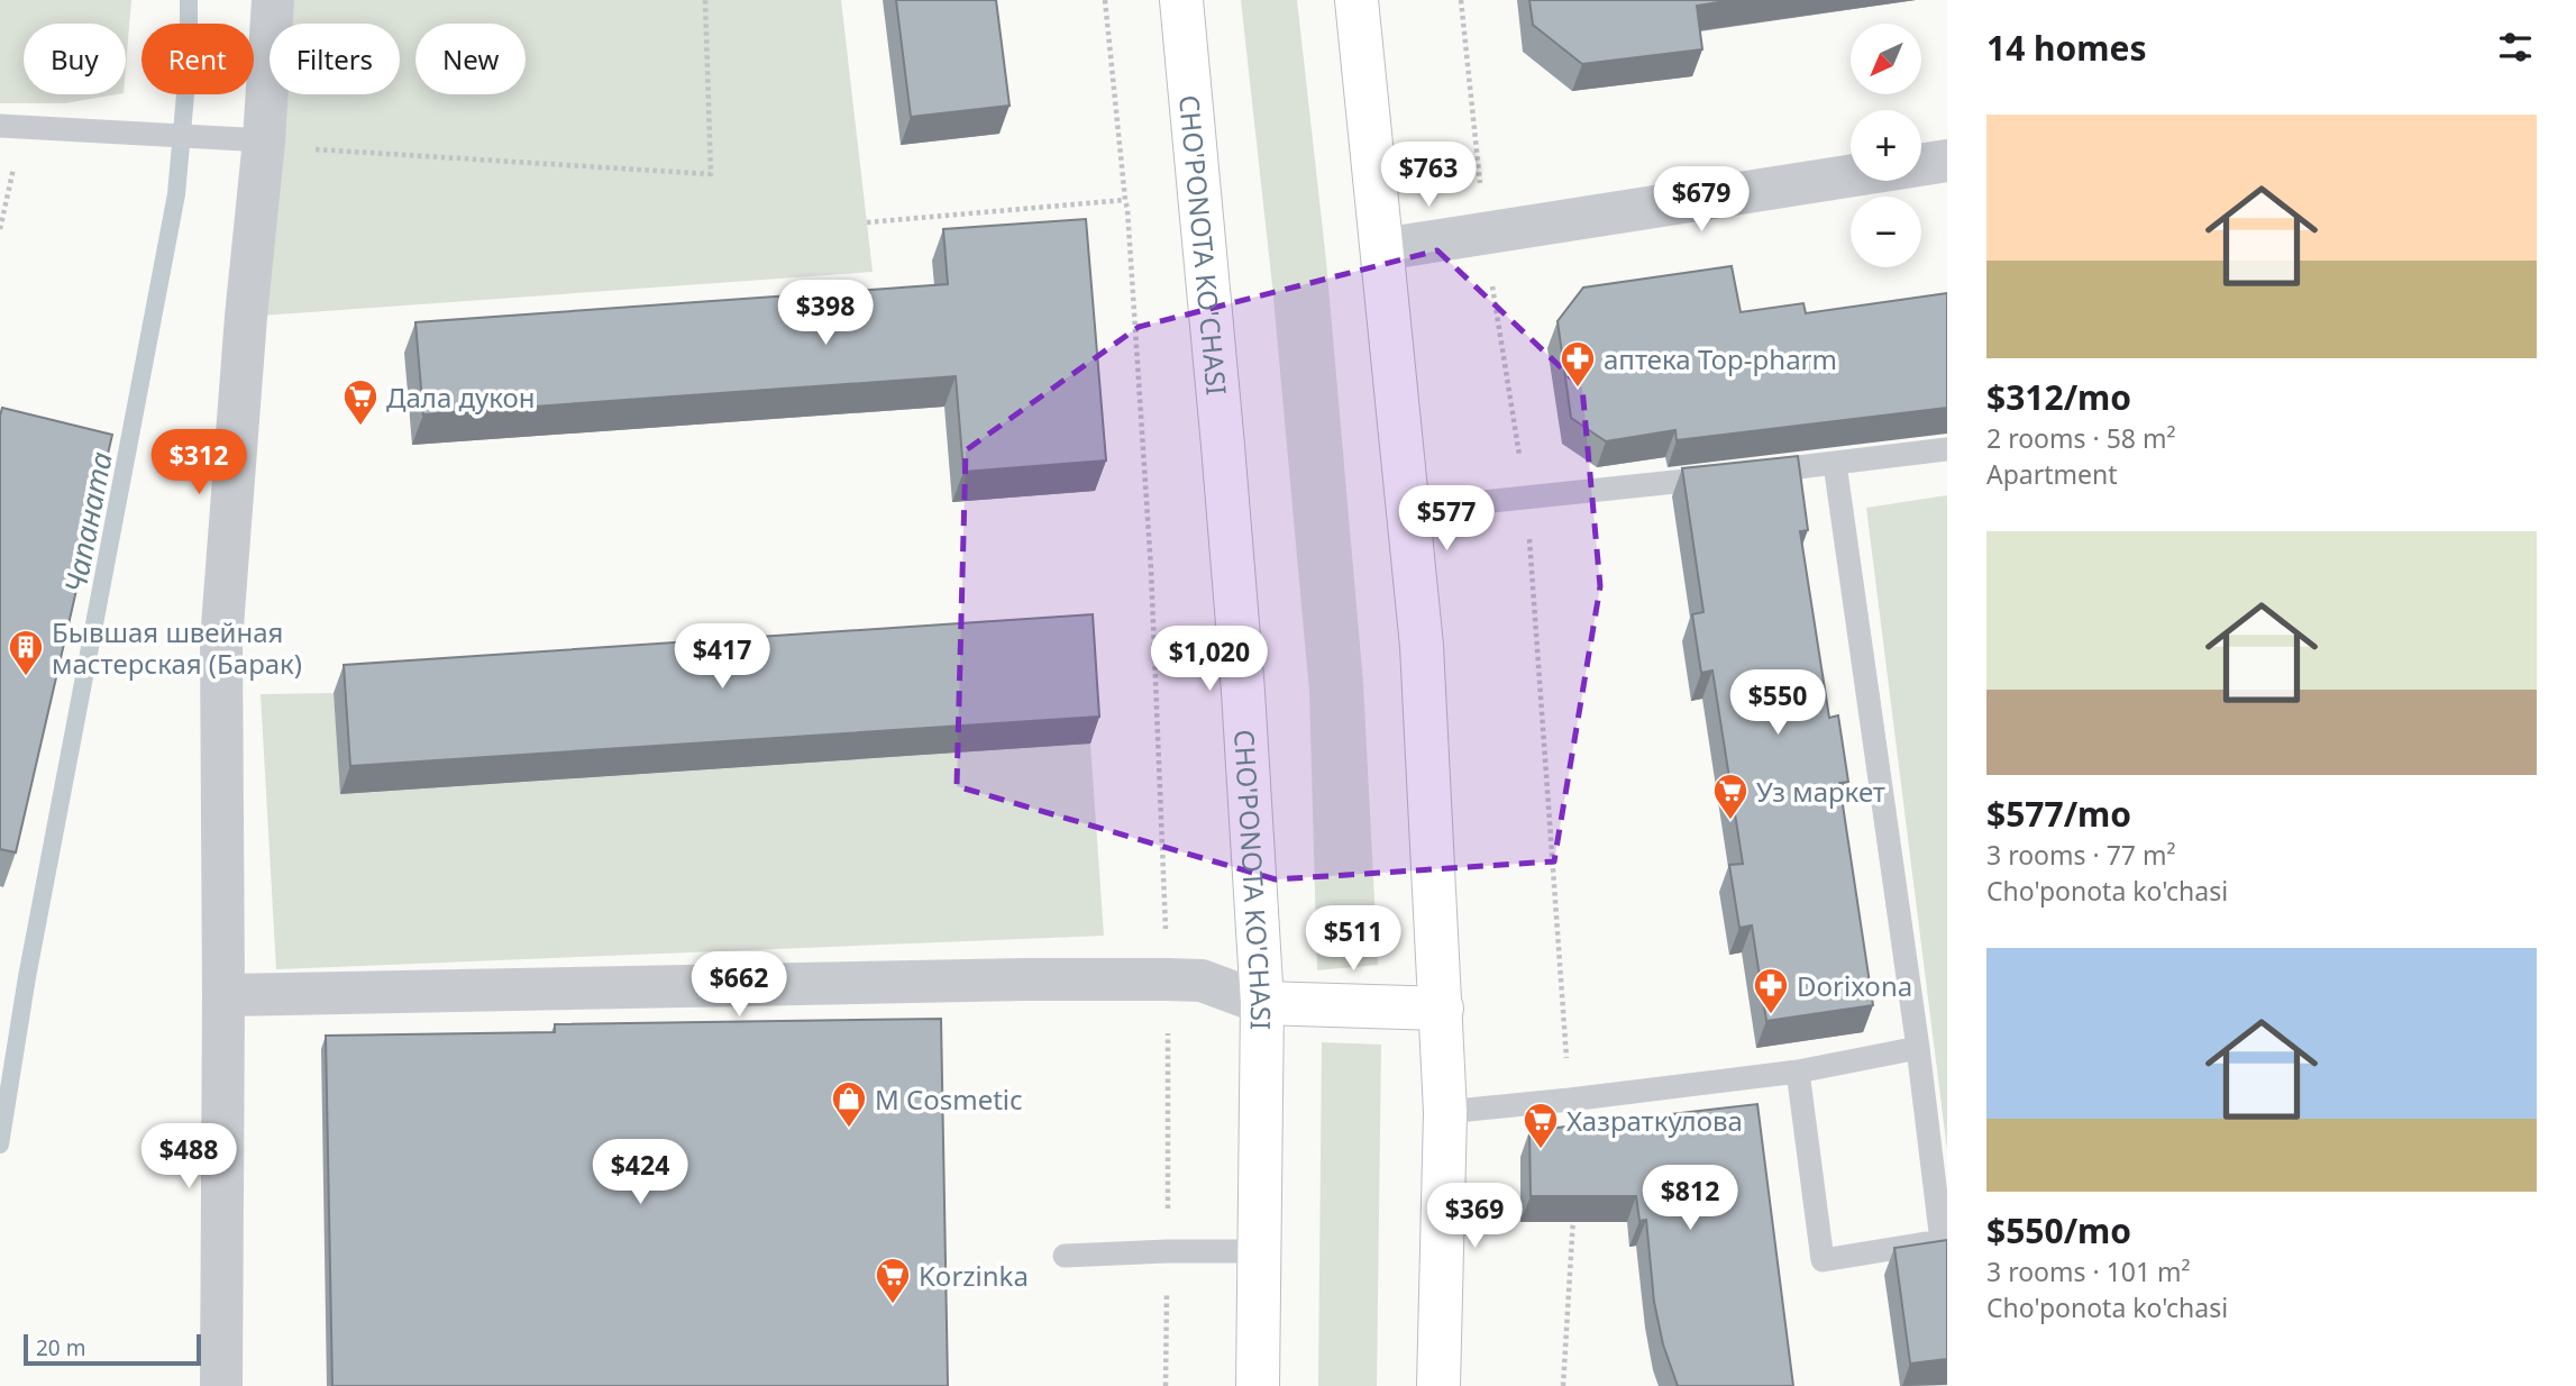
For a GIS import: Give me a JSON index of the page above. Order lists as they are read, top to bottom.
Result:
{
  "streets": {
    "main road": ["CHO'PONOTA KO'CHASI"]
  },
  "water": ["Чапаната"],
  "places": {
    "pharmacy": ["аптека Top-pharm", "Dorixona"],
    "supermarket": [
      "Дала дукон",
      "Уз маркет",
      "Хазраткулова",
      "Korzinka"
    ],
    "building": ["Бывшая швейная мастерская (Барак)"],
    "shop": ["M Cosmetic"]
  },
  "scale_bar": "20 m",
  "north": "bottom left",
  "page": {
    "heading": "14 homes",
    "map_buttons": ["+", "−"],
    "chip": [
      "Buy",
      "Rent",
      "Filters",
      "New"
    ],
    "list": [
      {
        "name": "$312/mo",
        "note": "2 rooms · 58 m² · Apartment"
      },
      {
        "name": "$577/mo",
        "note": "3 rooms · 77 m² · Cho'ponota ko'chasi"
      },
      {
        "name": "$550/mo",
        "note": "3 rooms · 101 m² · Cho'ponota ko'chasi"
      }
    ],
    "price": [
      "$763",
      "$679",
      "$398",
      "$312",
      "$577",
      "$417",
      "$1,020",
      "$550",
      "$511",
      "$662",
      "$488",
      "$424",
      "$812",
      "$369"
    ],
    "scale": "20 m"
  }
}
